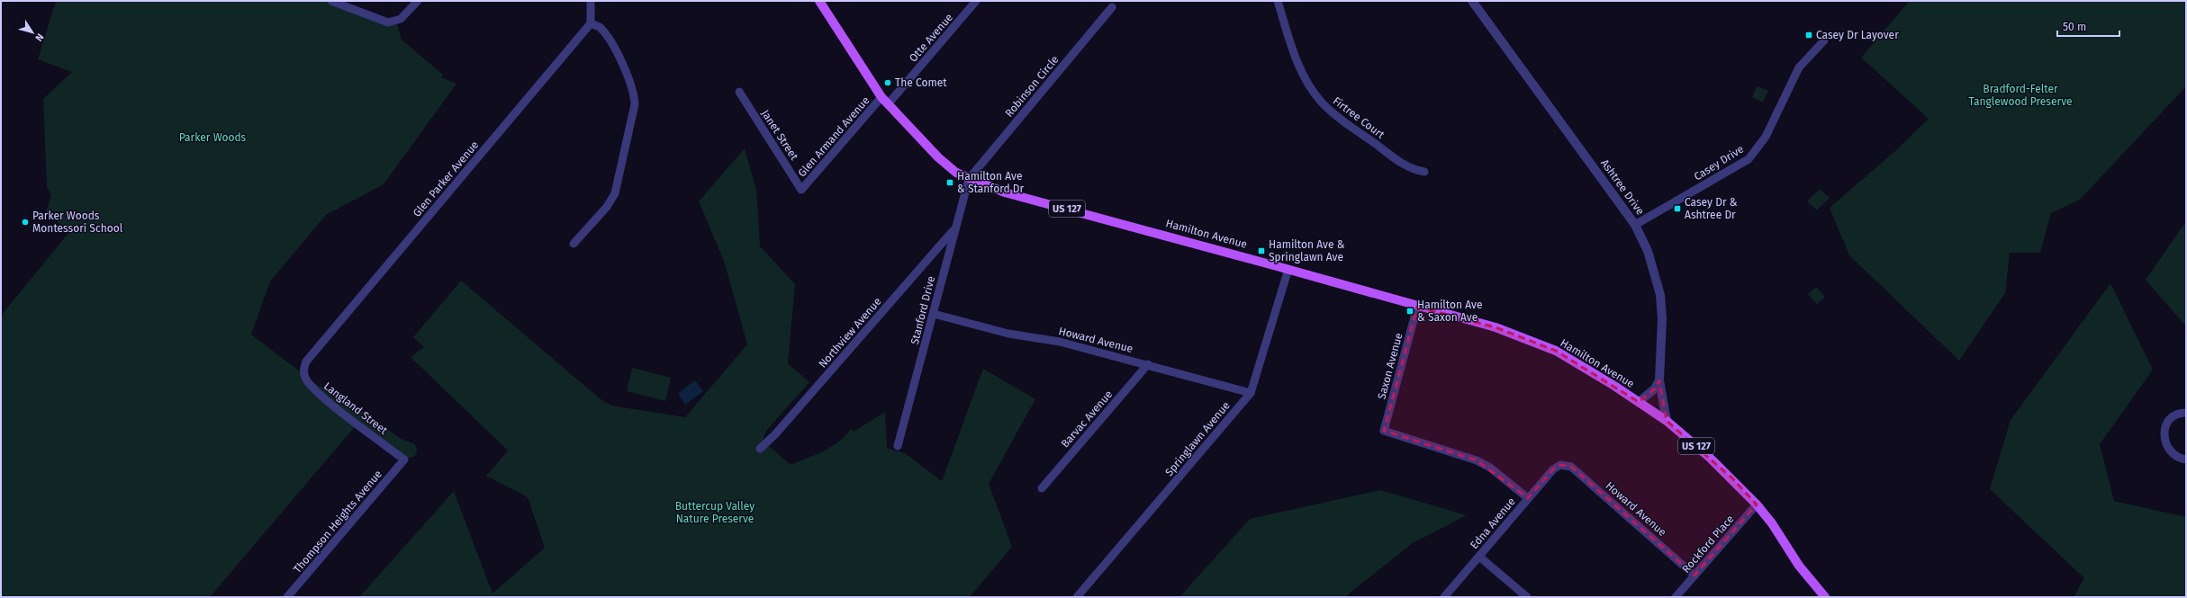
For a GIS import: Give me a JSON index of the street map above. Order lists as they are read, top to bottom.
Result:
{
  "streets": {
    "main road": ["US 127", "Hamilton Avenue"],
    "street": [
      "Otte Avenue",
      "Robinson Circle",
      "Firtree Court",
      "Janet Street",
      "Glen Armand Avenue",
      "Casey Drive",
      "Glen Parker Avenue",
      "Ashtree Drive",
      "Stanford Drive",
      "Northview Avenue",
      "Howard Avenue",
      "Saxon Avenue",
      "Langland Street",
      "Barvac Avenue",
      "Springlawn Avenue",
      "Thompson Heights Avenue",
      "Edna Avenue",
      "Rockford Place"
    ]
  },
  "crossings": [
    ["Otte Avenue", "Glen Armand Avenue"],
    ["Otte Avenue", "Hamilton Avenue"],
    ["Robinson Circle", "Hamilton Avenue"],
    ["Robinson Circle", "Stanford Drive"],
    ["Janet Street", "Glen Armand Avenue"],
    ["Glen Armand Avenue", "Hamilton Avenue"],
    ["Casey Drive", "Ashtree Drive"],
    ["Glen Parker Avenue", "Langland Street"],
    ["Ashtree Drive", "Hamilton Avenue"],
    ["Hamilton Avenue", "Stanford Drive"],
    ["Hamilton Avenue", "Saxon Avenue"],
    ["Hamilton Avenue", "Springlawn Avenue"],
    ["Hamilton Avenue", "Rockford Place"],
    ["Stanford Drive", "Northview Avenue"],
    ["Stanford Drive", "Howard Avenue"],
    ["Howard Avenue", "Barvac Avenue"],
    ["Howard Avenue", "Springlawn Avenue"],
    ["Howard Avenue", "Edna Avenue"],
    ["Howard Avenue", "Rockford Place"],
    ["Saxon Avenue", "Edna Avenue"],
    ["Langland Street", "Thompson Heights Avenue"]
  ],
  "parks": ["Bradford-Felter Tanglewood Preserve", "Parker Woods", "Buttercup Valley Nature Preserve"],
  "places": {
    "transit": [
      "Casey Dr Layover",
      "Hamilton Ave & Stanford Dr",
      "Casey Dr & Ashtree Dr",
      "Hamilton Ave & Springlawn Ave",
      "Hamilton Ave & Saxon Ave"
    ],
    "other": ["The Comet", "Parker Woods Montessori School"]
  },
  "scale_bar": "50 m",
  "north": "bottom right"
}
